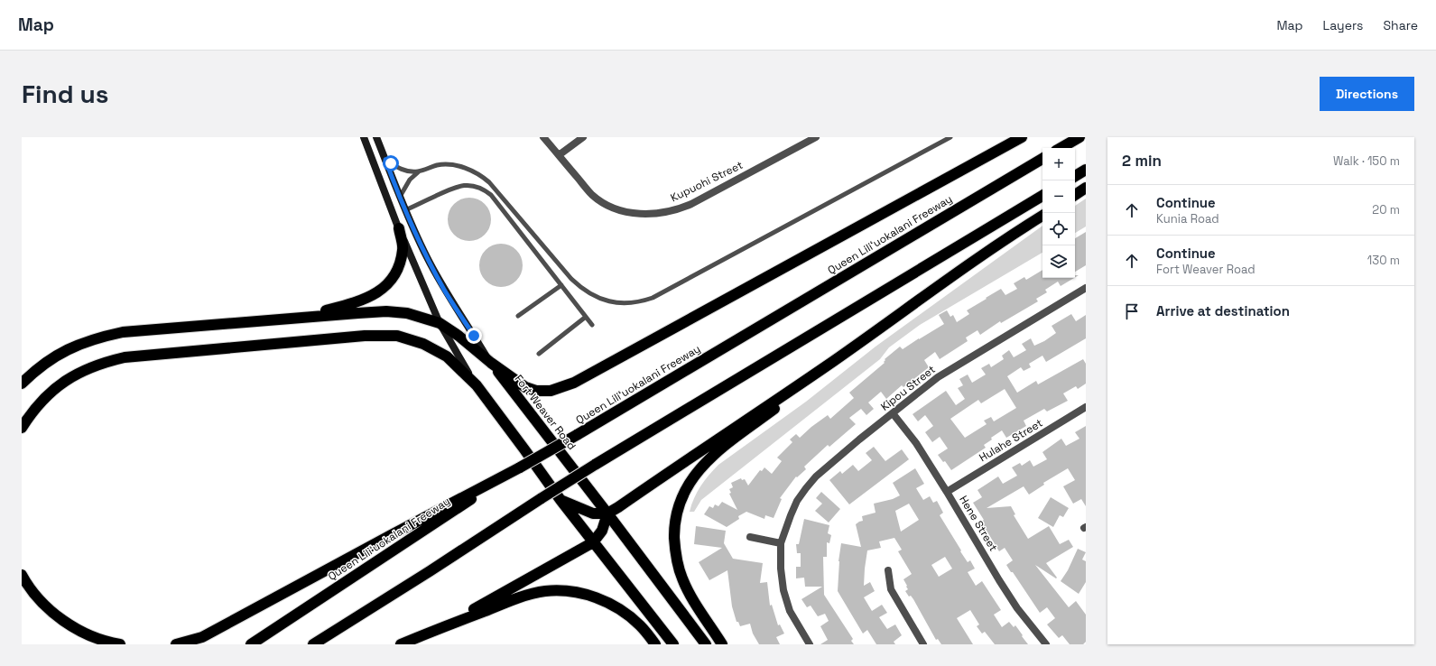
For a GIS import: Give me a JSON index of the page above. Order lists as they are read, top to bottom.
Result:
{
  "streets": {
    "highway": ["Queen Liliʻuokalani Freeway", "Fort Weaver Road"],
    "street": [
      "Kupuohi Street",
      "Kipou Street",
      "Hulahe Street",
      "Hene Street"
    ]
  },
  "crossings": [
    ["Kipou Street", "Hene Street"],
    ["Hulahe Street", "Hene Street"]
  ],
  "page": {
    "header": "Map",
    "nav": ["Map", "Layers", "Share"],
    "buttons": "Directions",
    "title": "Find us",
    "heading": ["2 min", "Walk · 150 m"],
    "map_buttons": ["+", "−"],
    "list": [
      ["Continue", "Kunia Road", "20 m"],
      ["Continue", "Fort Weaver Road", "130 m"],
      "Arrive at destination"
    ]
  }
}
